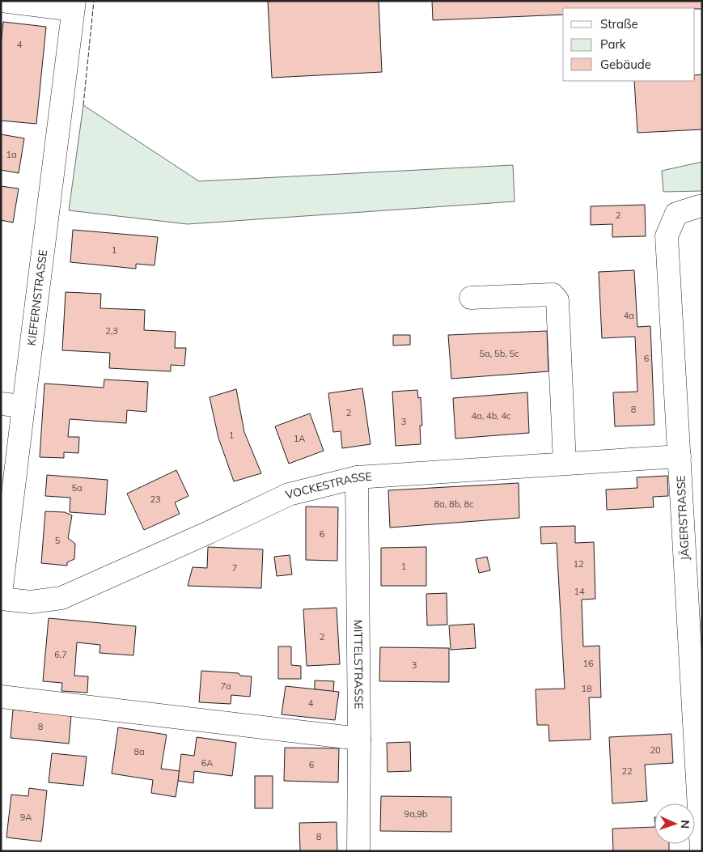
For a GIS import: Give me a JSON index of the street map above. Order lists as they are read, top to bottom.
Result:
{
  "streets": {
    "street": [
      "KIEFERNSTRASSE",
      "VOCKESTRASSE",
      "JÄGERSTRASSE",
      "MITTELSTRASSE"
    ]
  },
  "crossings": [
    ["VOCKESTRASSE", "JÄGERSTRASSE"],
    ["VOCKESTRASSE", "MITTELSTRASSE"]
  ],
  "house_numbers": [
    "4",
    "1a",
    "2",
    "1",
    "4a",
    "2,3",
    "5a, 5b, 5c",
    "6",
    "8",
    "2",
    "4a, 4b, 4c",
    "3",
    "1",
    "1A",
    "5a",
    "23",
    "8a, 8b, 8c",
    "6",
    "5",
    "12",
    "1",
    "7",
    "14",
    "2",
    "6,7",
    "16",
    "3",
    "7a",
    "18",
    "4",
    "8",
    "20",
    "8a",
    "6A",
    "6",
    "22",
    "9a,9b",
    "9A",
    "8"
  ],
  "legend": ["Straße", "Park", "Gebäude"],
  "north": "right"
}
